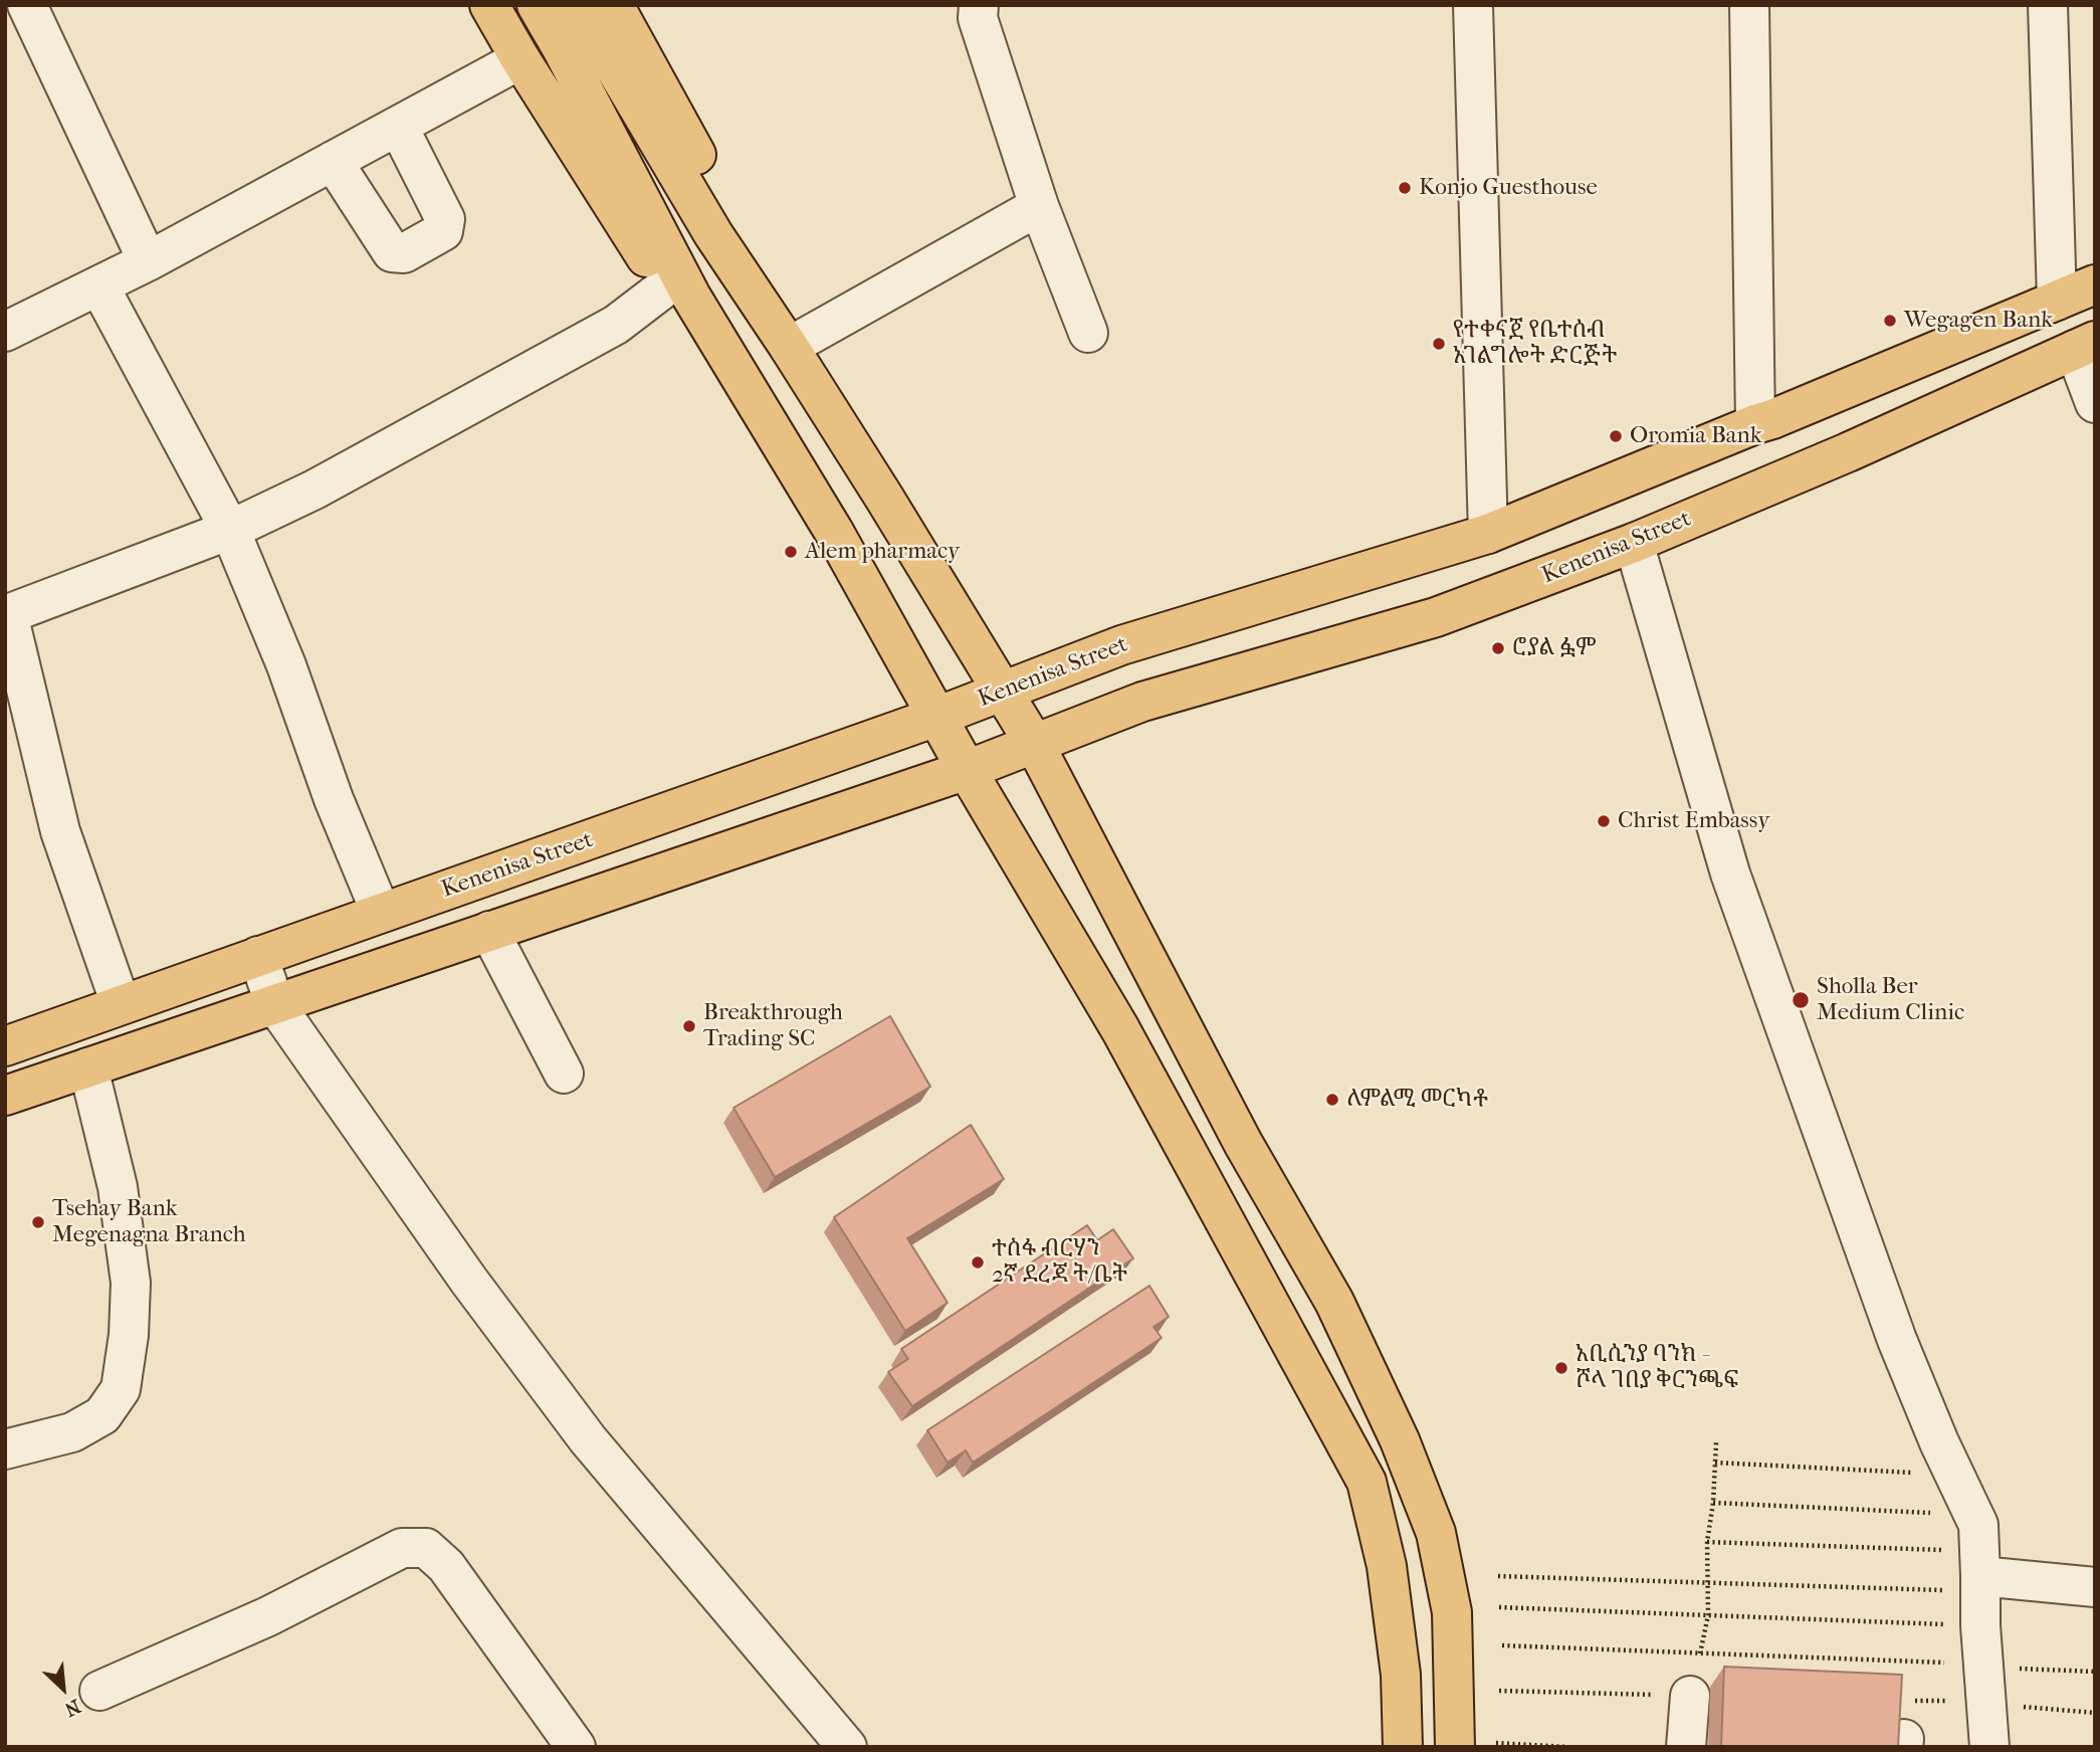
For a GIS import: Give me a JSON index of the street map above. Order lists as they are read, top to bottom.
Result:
{
  "streets": {
    "main road": ["Kenenisa Street"]
  },
  "places": [
    "Konjo Guesthouse",
    "Wegagen Bank",
    "የተቀናጀ የቤተሰብ አገልግሎት ድርጅት",
    "Oromia Bank",
    "Alem pharmacy",
    "ሮያል ፏም",
    "Christ Embassy",
    "Sholla Ber Medium Clinic",
    "Breakthrough Trading SC",
    "ለምልሚ መርካቶ",
    "Tsehay Bank Megenagna Branch",
    "ተስፋ ብርሃን 2ኛ ደረጃ ት/ቤት",
    "አቢሲንያ ባንክ - ሾላ ገበያ ቅርንጫፍ"
  ],
  "north": "bottom right"
}
